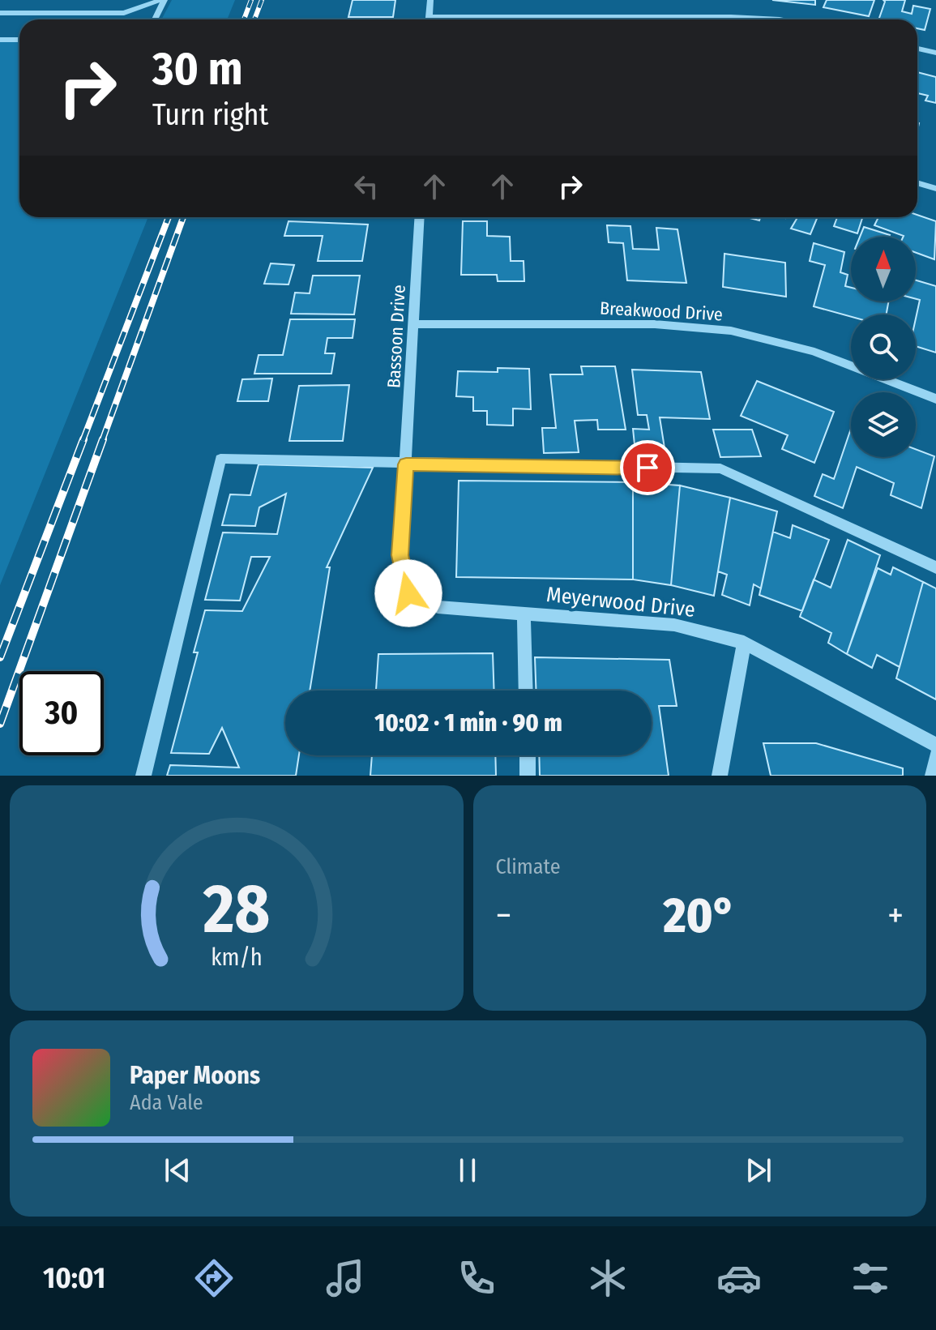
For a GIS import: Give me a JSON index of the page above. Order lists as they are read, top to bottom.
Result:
{
  "streets": {
    "street": ["Breakwood Drive", "Bassoon Drive", "Meyerwood Drive"]
  },
  "crossings": [
    ["Breakwood Drive", "Bassoon Drive"],
    ["Bassoon Drive", "Meyerwood Drive"]
  ],
  "north": "top",
  "page": {
    "turn": ["30 m", "Turn right"],
    "limit": "30",
    "trip": "10:02 · 1 min · 90 m",
    "tile": "Climate",
    "heat": ["−", "20°", "+"],
    "song": ["Paper Moons", "Ada Vale"],
    "tabs": "10:01",
    "gauge": ["28", "km/h"]
  }
}
